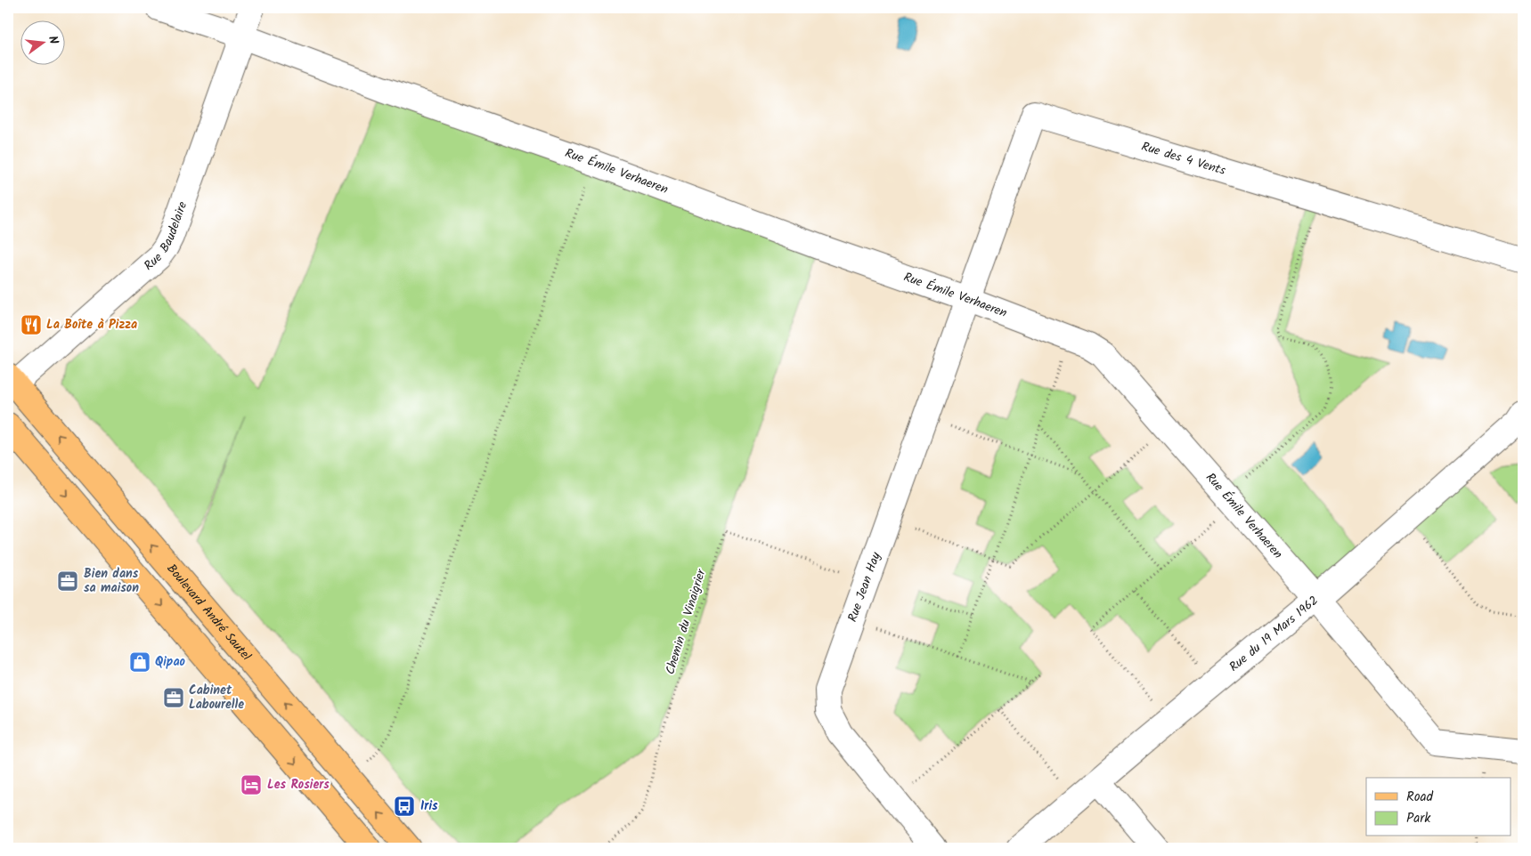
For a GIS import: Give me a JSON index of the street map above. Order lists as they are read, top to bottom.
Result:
{
  "streets": {
    "main road": ["Boulevard André Sautel"],
    "street": [
      "Rue des 4 Vents",
      "Rue Émile Verhaeren",
      "Rue Baudelaire",
      "Rue Jean Hay",
      "Rue du 19 Mars 1962"
    ],
    "path": ["Chemin du Vinaigrier"]
  },
  "crossings": [
    ["Rue des 4 Vents", "Rue Émile Verhaeren"],
    ["Rue des 4 Vents", "Rue Jean Hay"],
    ["Rue Émile Verhaeren", "Rue Baudelaire"],
    ["Rue Émile Verhaeren", "Rue Jean Hay"],
    ["Rue Émile Verhaeren", "Rue du 19 Mars 1962"],
    ["Rue Baudelaire", "Boulevard André Sautel"],
    ["Rue Jean Hay", "Chemin du Vinaigrier"]
  ],
  "places": {
    "restaurant": ["La Boîte à Pizza"],
    "office": ["Bien dans sa maison", "Cabinet Labourelle"],
    "shop": ["Qipao"],
    "hotel": ["Les Rosiers"],
    "bus stop": ["Iris"]
  },
  "legend": ["Road", "Park"],
  "north": "right"
}
